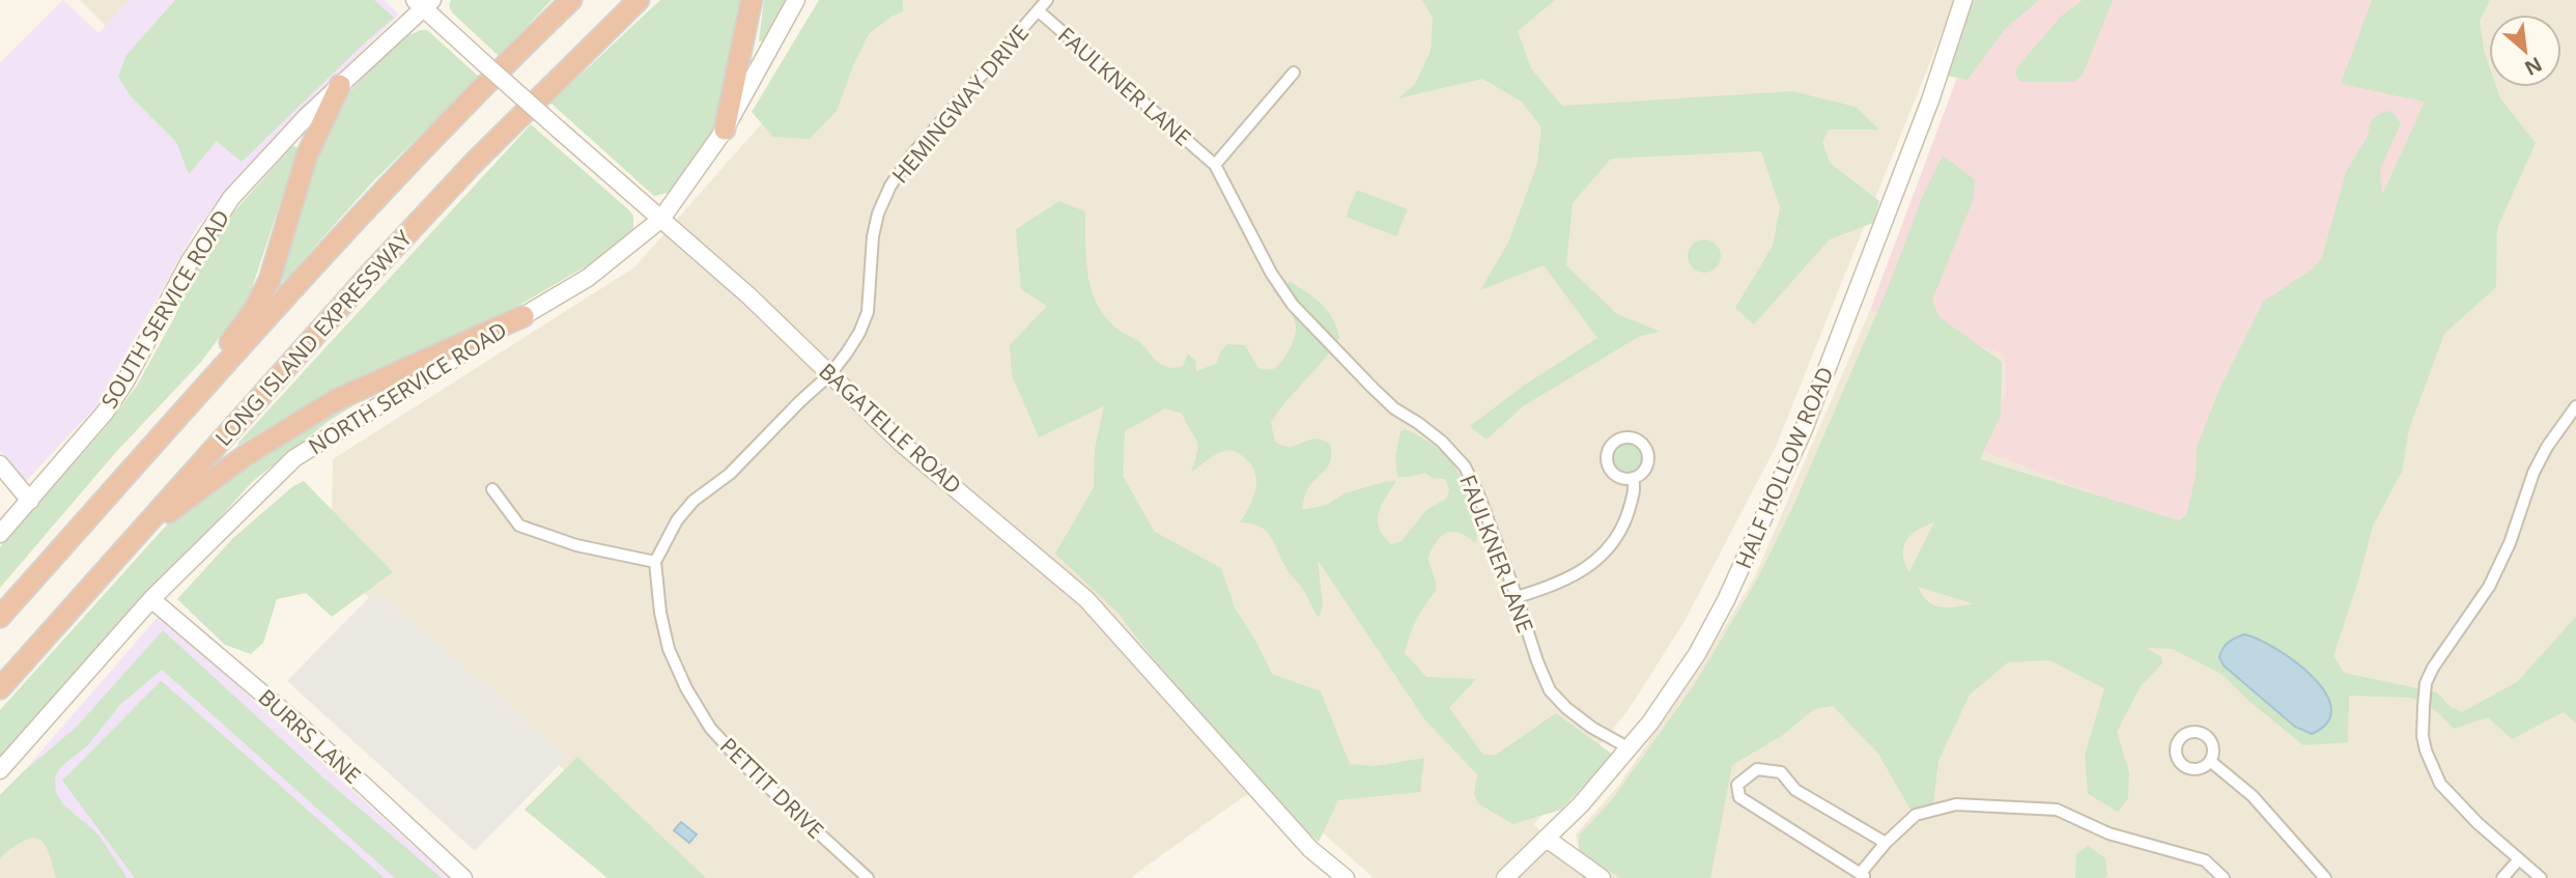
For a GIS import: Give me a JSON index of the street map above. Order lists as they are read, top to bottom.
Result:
{
  "streets": {
    "highway": ["LONG ISLAND EXPRESSWAY"],
    "main road": [
      "SOUTH SERVICE ROAD",
      "NORTH SERVICE ROAD",
      "BAGATELLE ROAD",
      "HALF HOLLOW ROAD",
      "BURRS LANE"
    ],
    "street": ["FAULKNER LANE", "HEMINGWAY DRIVE", "PETTIT DRIVE"]
  },
  "crossings": [
    ["FAULKNER LANE", "HEMINGWAY DRIVE"],
    ["FAULKNER LANE", "HALF HOLLOW ROAD"],
    ["HEMINGWAY DRIVE", "BAGATELLE ROAD"],
    ["SOUTH SERVICE ROAD", "BAGATELLE ROAD"],
    ["NORTH SERVICE ROAD", "BAGATELLE ROAD"],
    ["NORTH SERVICE ROAD", "BURRS LANE"]
  ],
  "north": "bottom right"
}
